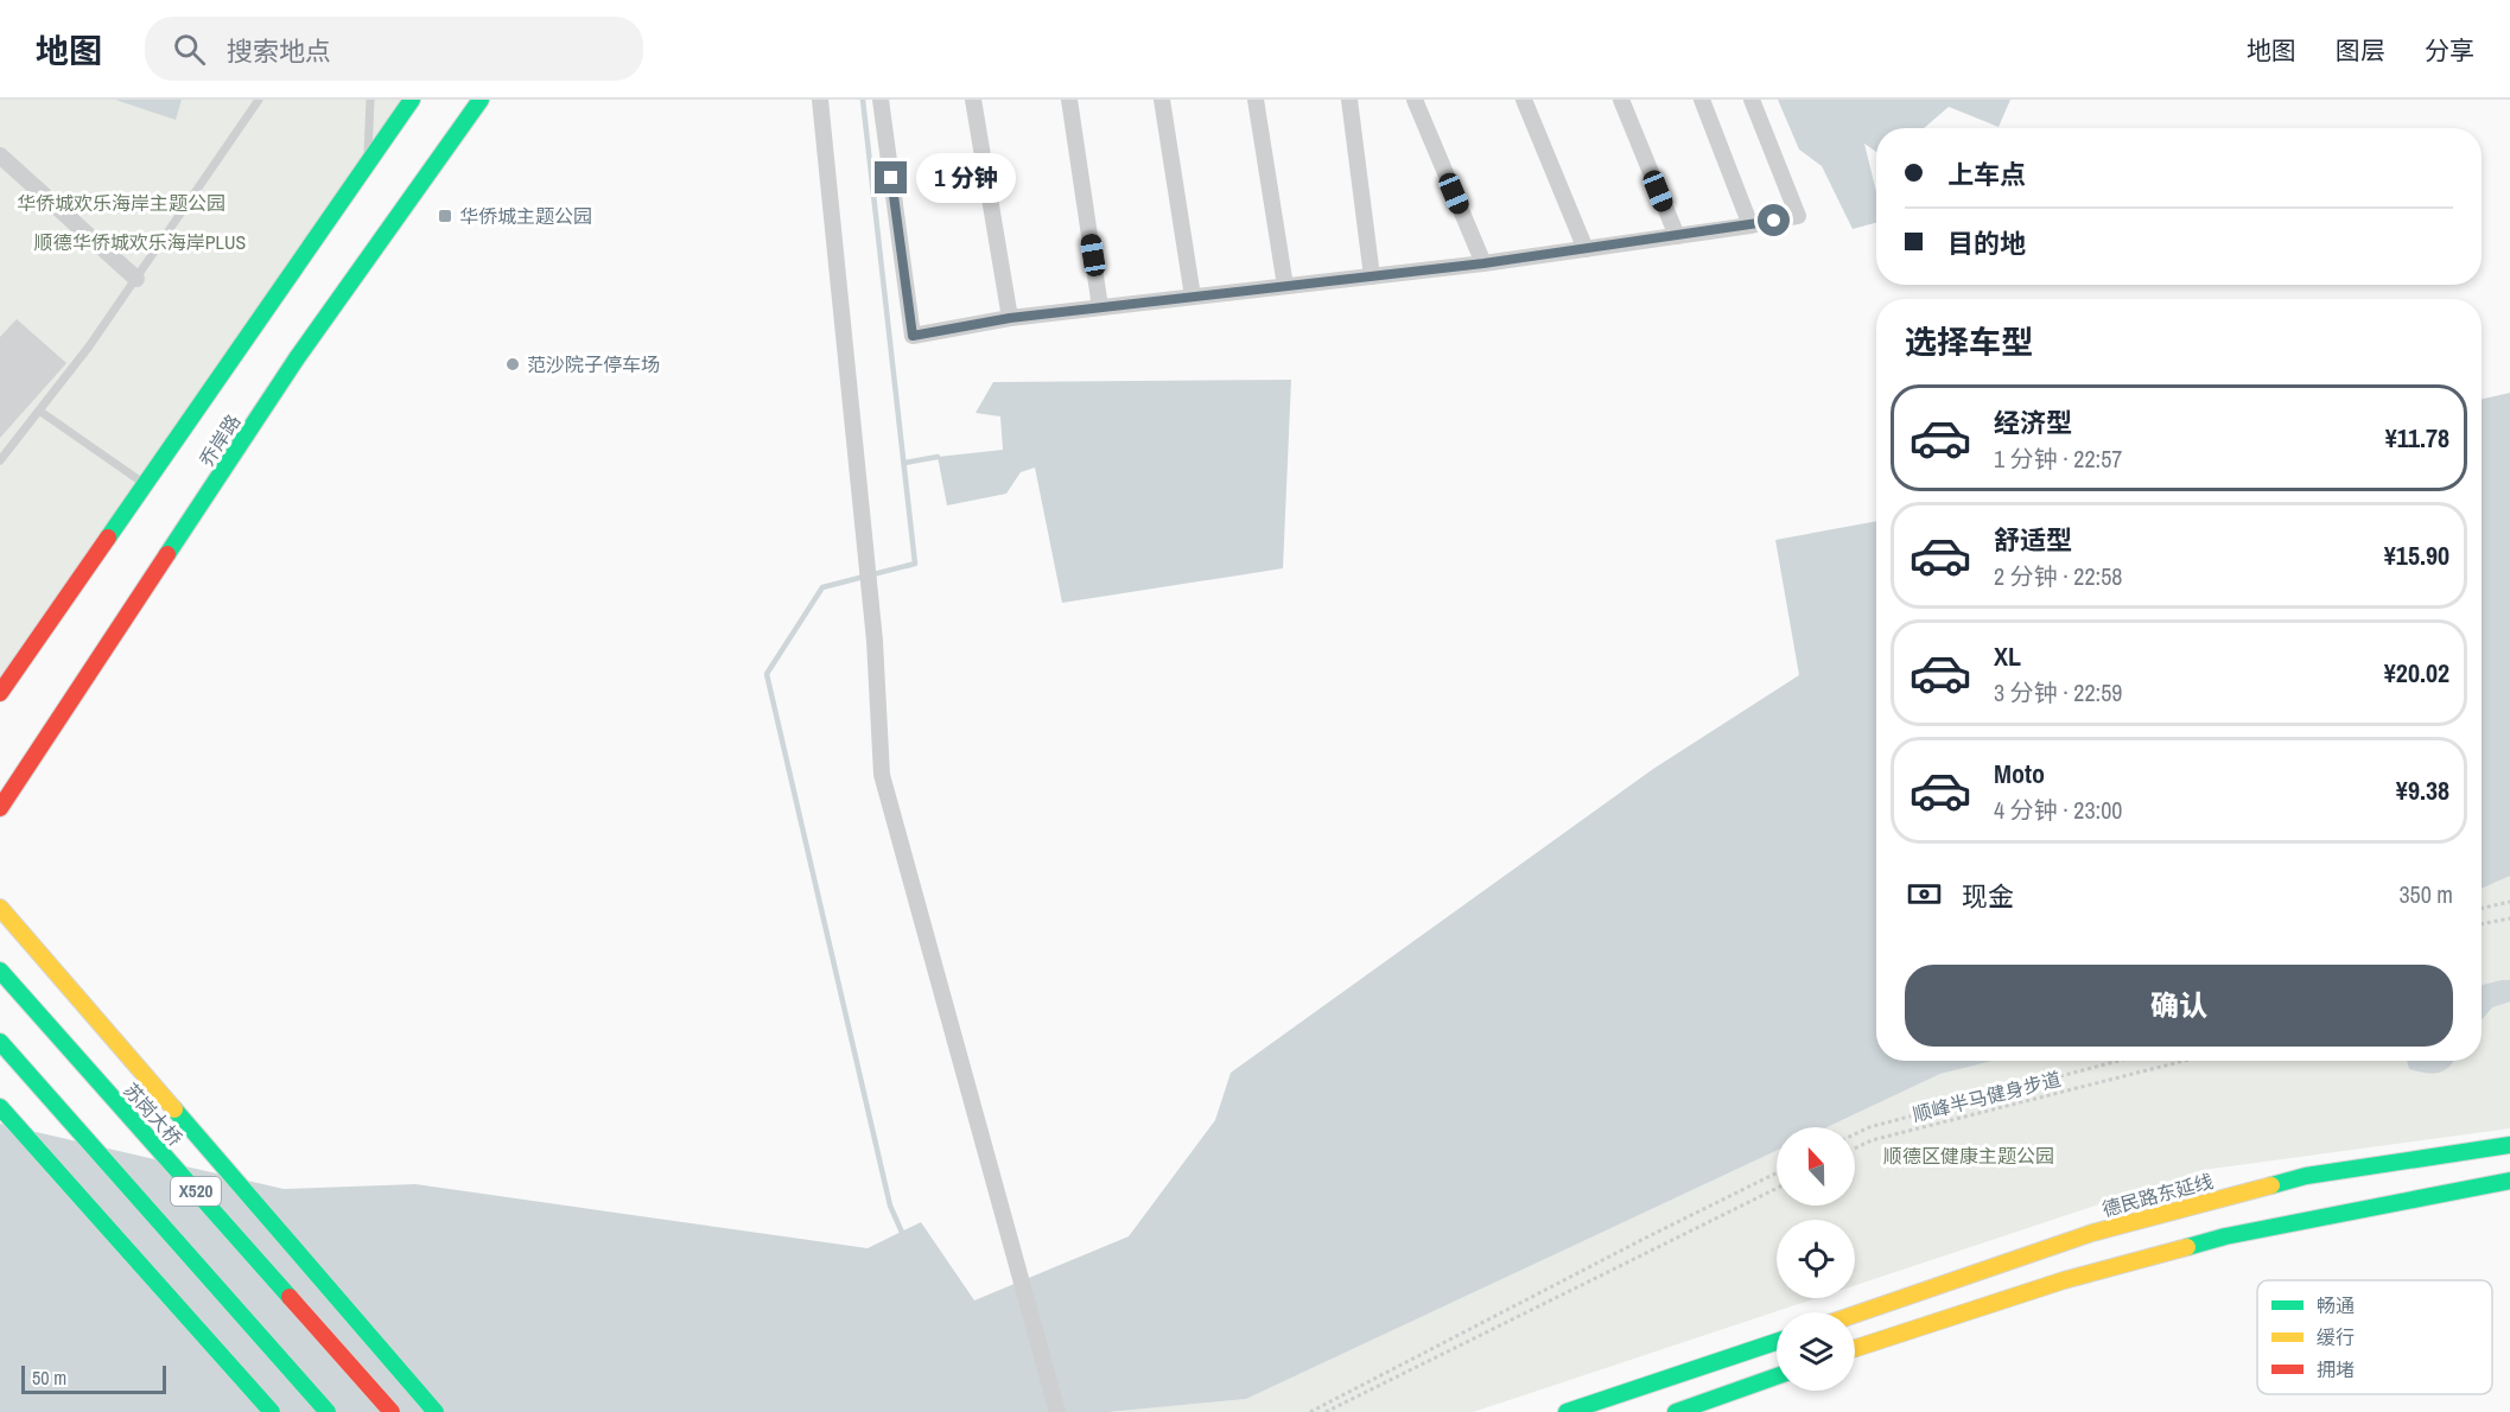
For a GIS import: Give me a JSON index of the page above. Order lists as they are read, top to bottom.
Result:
{
  "streets": {
    "main road": [
      "乔岸路",
      "苏岗大桥",
      "X520",
      "德民路东延线"
    ],
    "path": ["顺峰半马健身步道"]
  },
  "parks": ["华侨城欢乐海岸主题公园", "顺德华侨城欢乐海岸PLUS", "顺德区健康主题公园"],
  "places": {
    "transit": ["华侨城主题公园"],
    "other": ["范沙院子停车场"]
  },
  "legend": ["畅通", "缓行", "拥堵"],
  "scale_bar": "50 m",
  "north": "top",
  "page": {
    "header": "地图",
    "search": "搜索地点",
    "nav": ["地图", "图层", "分享"],
    "banner": ["上车点", "目的地"],
    "bubble": "1 分钟",
    "heading": "选择车型",
    "list": [
      {
        "name": "经济型",
        "note": "1 分钟 · 22:57",
        "value": "¥11.78"
      },
      {
        "name": "舒适型",
        "note": "2 分钟 · 22:58",
        "value": "¥15.90"
      },
      {
        "name": "XL",
        "note": "3 分钟 · 22:59",
        "value": "¥20.02"
      },
      {
        "name": "Moto",
        "note": "4 分钟 · 23:00",
        "value": "¥9.38"
      }
    ],
    "pay": ["现金", "350 m"],
    "buttons": "确认",
    "scale": "50 m"
  }
}
